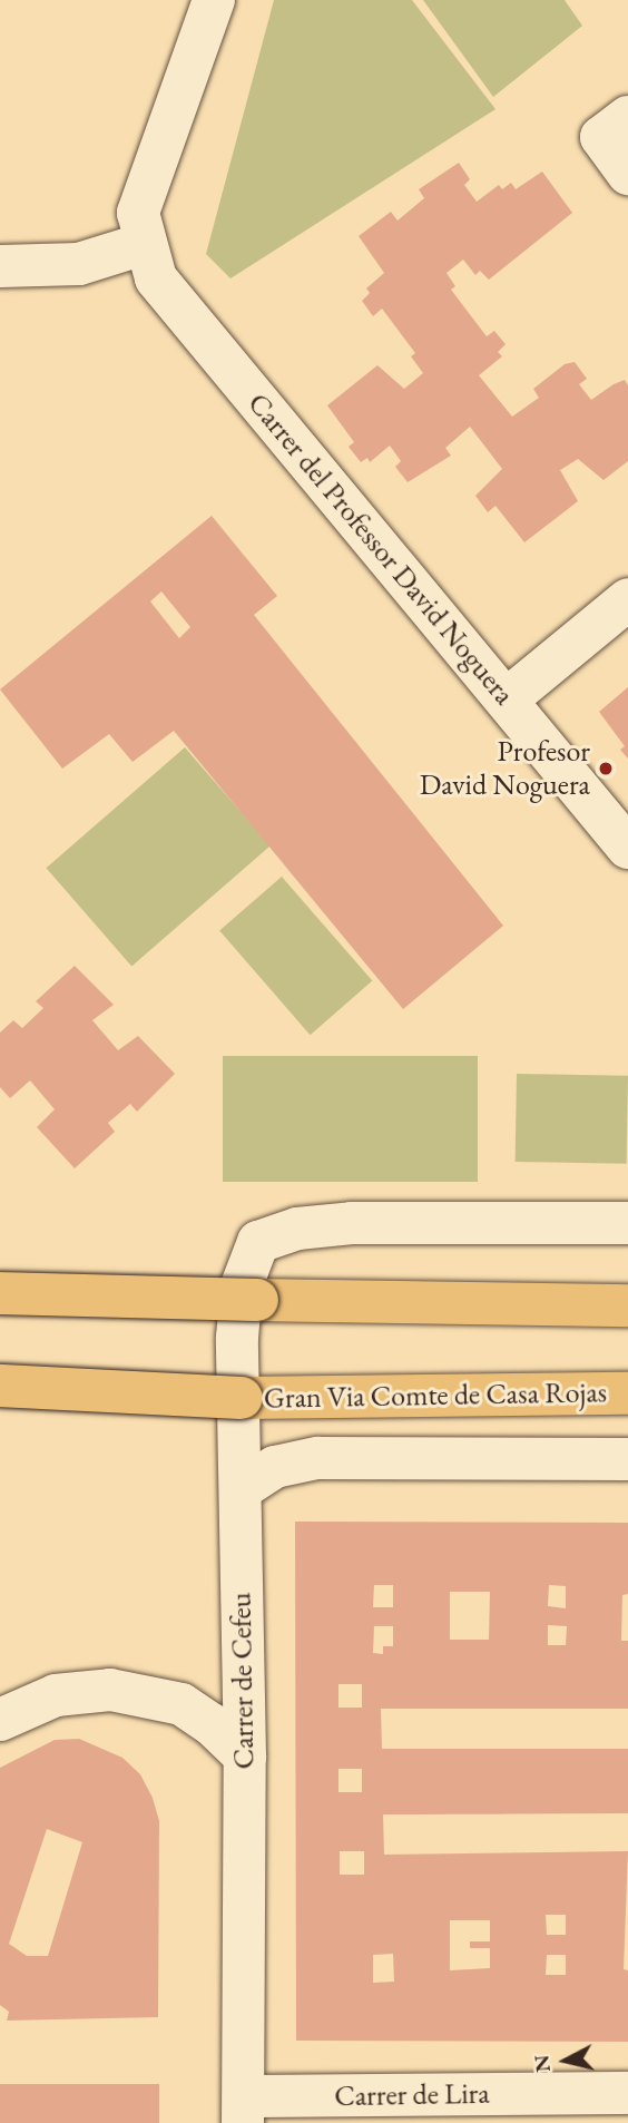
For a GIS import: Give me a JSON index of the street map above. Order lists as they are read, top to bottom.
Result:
{
  "streets": {
    "main road": ["Gran Via Comte de Casa Rojas"],
    "street": ["Carrer del Professor David Noguera", "Carrer de Cefeu", "Carrer de Lira"]
  },
  "crossings": [
    ["Gran Via Comte de Casa Rojas", "Carrer de Cefeu"],
    ["Carrer de Cefeu", "Carrer de Lira"]
  ],
  "places": ["Profesor David Noguera"],
  "north": "left"
}
